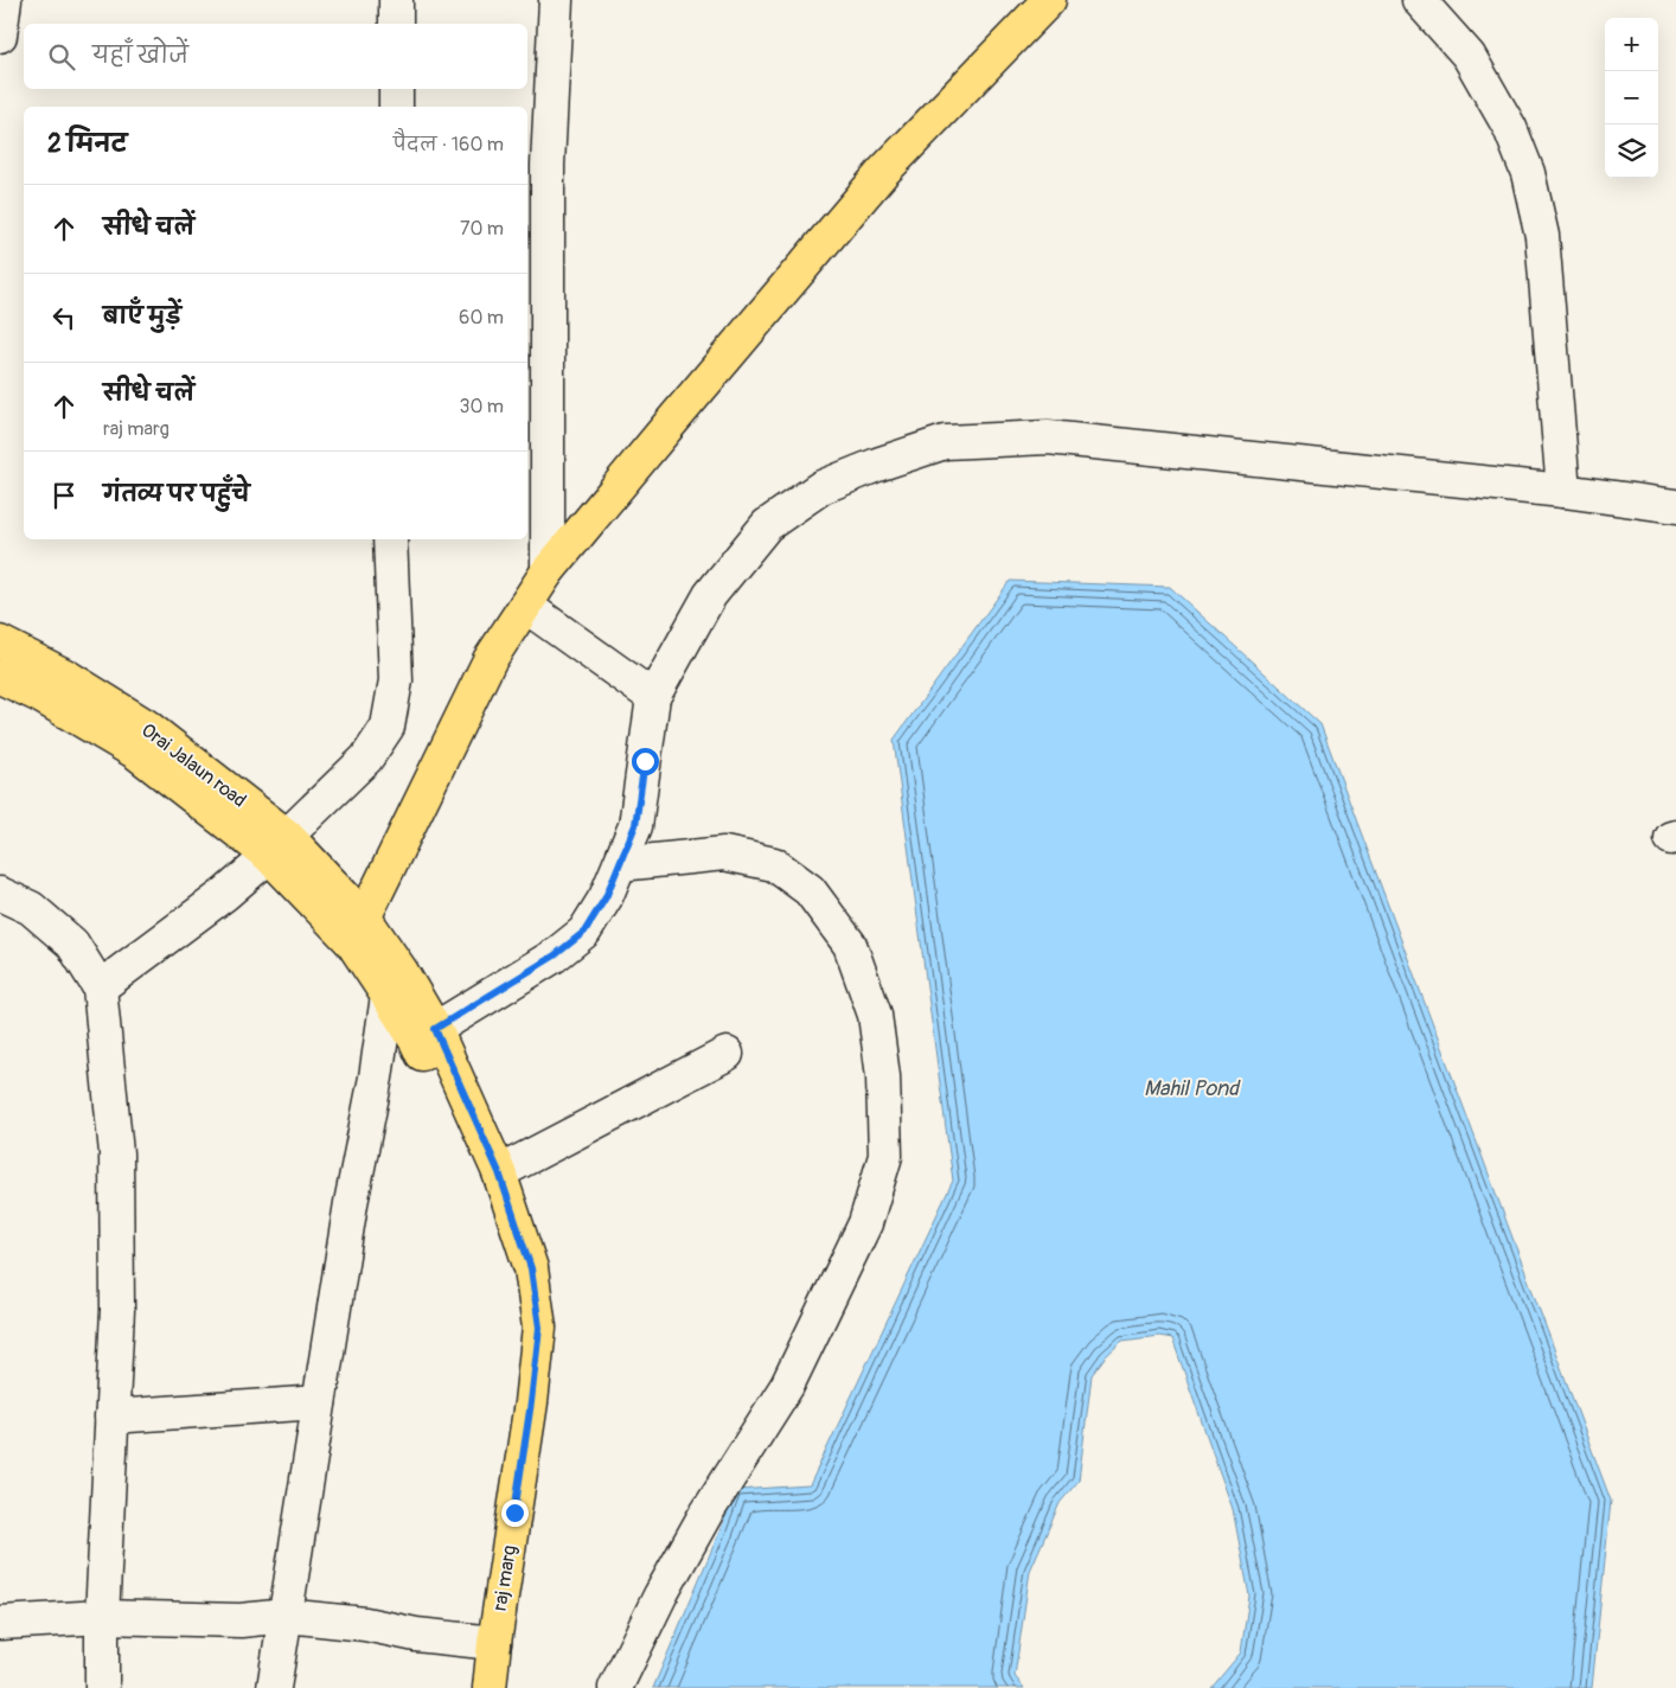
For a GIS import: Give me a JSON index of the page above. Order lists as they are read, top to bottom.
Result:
{
  "streets": {
    "main road": ["Orai Jalaun road", "raj marg"]
  },
  "water": ["Mahil Pond"],
  "page": {
    "map_buttons": ["+", "−"],
    "search": "यहाँ खोजें",
    "heading": ["2 मिनट", "पैदल · 160 m"],
    "list": [
      ["सीधे चलें", "70 m"],
      ["बाएँ मुड़ें", "60 m"],
      ["सीधे चलें", "raj marg", "30 m"],
      "गंतव्य पर पहुँचे"
    ]
  }
}
